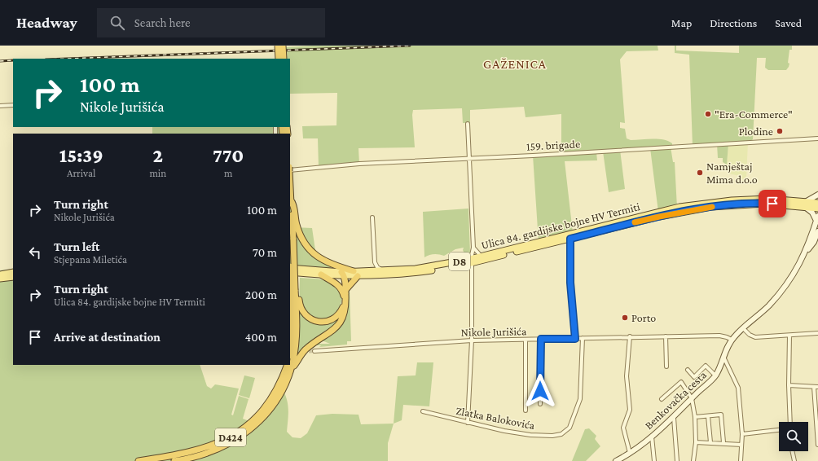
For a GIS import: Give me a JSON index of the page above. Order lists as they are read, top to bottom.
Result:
{
  "streets": {
    "highway": ["D424"],
    "main road": ["Ulica 84. gardijske bojne HV Termiti", "D8", "Benkovačka cesta"],
    "street": ["159. brigade", "Nikole Jurišića", "Zlatka Balokovića"]
  },
  "crossings": [
    ["Nikole Jurišića", "Benkovačka cesta"],
    ["Nikole Jurišića", "Zlatka Balokovića"]
  ],
  "districts": ["GAŽENICA"],
  "places": [
    "\"Era-Commerce\"",
    "Plodine",
    "Namještaj Mima d.o.o",
    "Porto"
  ],
  "page": {
    "header": "Headway",
    "search": "Search here",
    "nav": ["Map", "Directions", "Saved"],
    "turn": ["100 m", "Nikole Jurišića"],
    "eta": [
      "15:39",
      "Arrival",
      "2",
      "min",
      "770",
      "m"
    ],
    "list": [
      {
        "name": "Turn right",
        "note": "Nikole Jurišića",
        "value": "100 m"
      },
      {
        "name": "Turn left",
        "note": "Stjepana Miletića",
        "value": "70 m"
      },
      {
        "name": "Turn right",
        "note": "Ulica 84. gardijske bojne HV Termiti",
        "value": "200 m"
      },
      {
        "name": "Arrive at destination",
        "value": "400 m"
      }
    ]
  }
}
